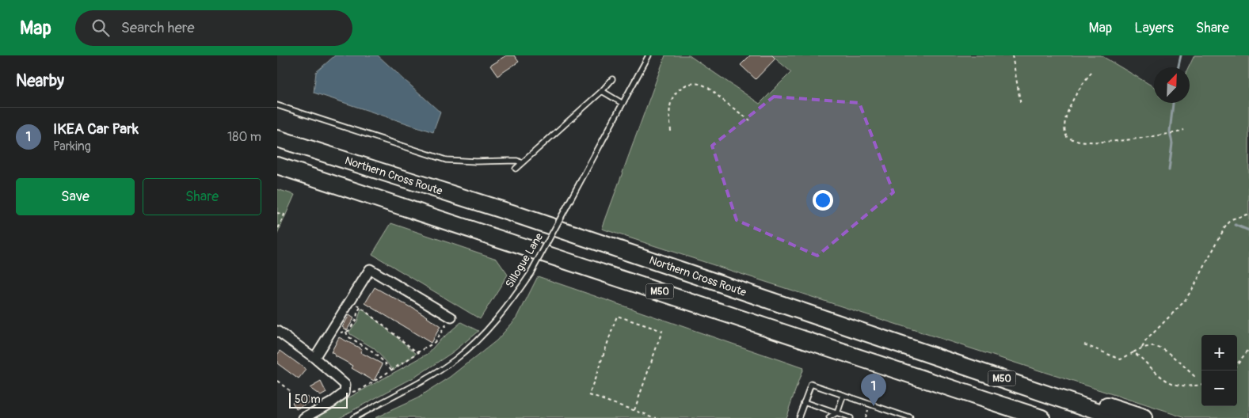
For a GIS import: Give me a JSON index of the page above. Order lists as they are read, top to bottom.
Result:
{
  "streets": {
    "highway": ["Northern Cross Route", "M50"],
    "lane": ["Sillogue Lane"]
  },
  "scale_bar": "50 m",
  "north": "top right",
  "page": {
    "header": "Map",
    "search": "Search here",
    "nav": ["Map", "Layers", "Share"],
    "heading": "Nearby",
    "list": [
      {
        "mark": "1",
        "name": "IKEA Car Park",
        "note": "Parking",
        "value": "180 m"
      }
    ],
    "buttons": ["Save", "Share"],
    "map_buttons": ["+", "−"],
    "pins": "1",
    "scale": "50 m"
  }
}
